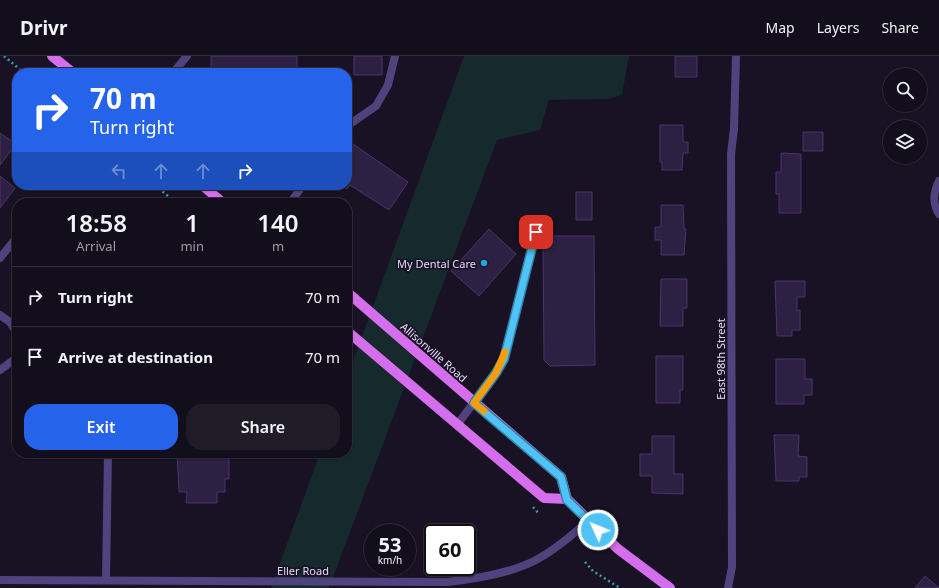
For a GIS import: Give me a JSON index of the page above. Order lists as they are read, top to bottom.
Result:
{
  "streets": {
    "main road": ["Allisonville Road"],
    "street": ["East 98th Street", "Eller Road"]
  },
  "places": ["My Dental Care"],
  "page": {
    "header": "Drivr",
    "nav": ["Map", "Layers", "Share"],
    "turn": ["70 m", "Turn right"],
    "eta": [
      "18:58",
      "Arrival",
      "1",
      "min",
      "140",
      "m"
    ],
    "list": [
      {
        "name": "Turn right",
        "value": "70 m"
      },
      {
        "name": "Arrive at destination",
        "value": "70 m"
      }
    ],
    "buttons": ["Exit", "Share"],
    "speed": "53 km/h",
    "limit": "60"
  }
}
